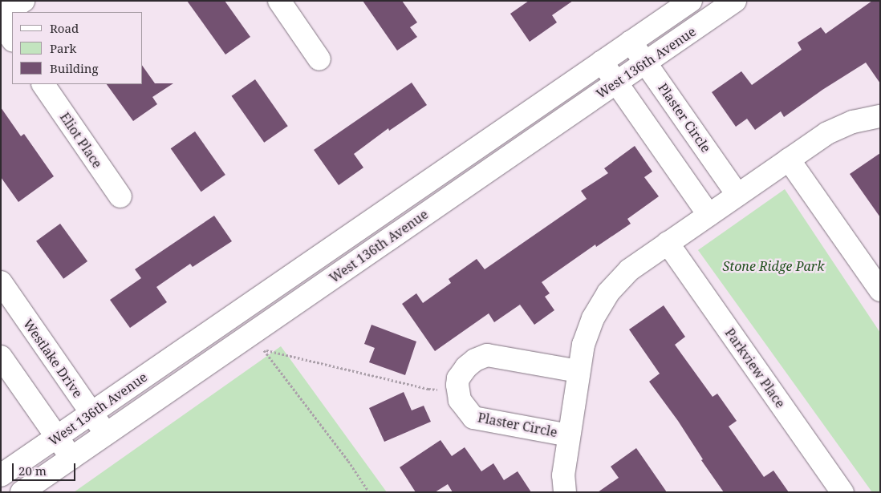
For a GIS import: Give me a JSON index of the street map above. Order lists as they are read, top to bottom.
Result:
{
  "streets": {
    "street": [
      "West 136th Avenue",
      "Plaster Circle",
      "Eliot Place",
      "Westlake Drive",
      "Parkview Place"
    ]
  },
  "crossings": [
    ["West 136th Avenue", "Plaster Circle"],
    ["West 136th Avenue", "Westlake Drive"],
    ["Plaster Circle", "Parkview Place"]
  ],
  "parks": ["Stone Ridge Park"],
  "legend": ["Road", "Park", "Building"],
  "scale_bar": "20 m"
}
